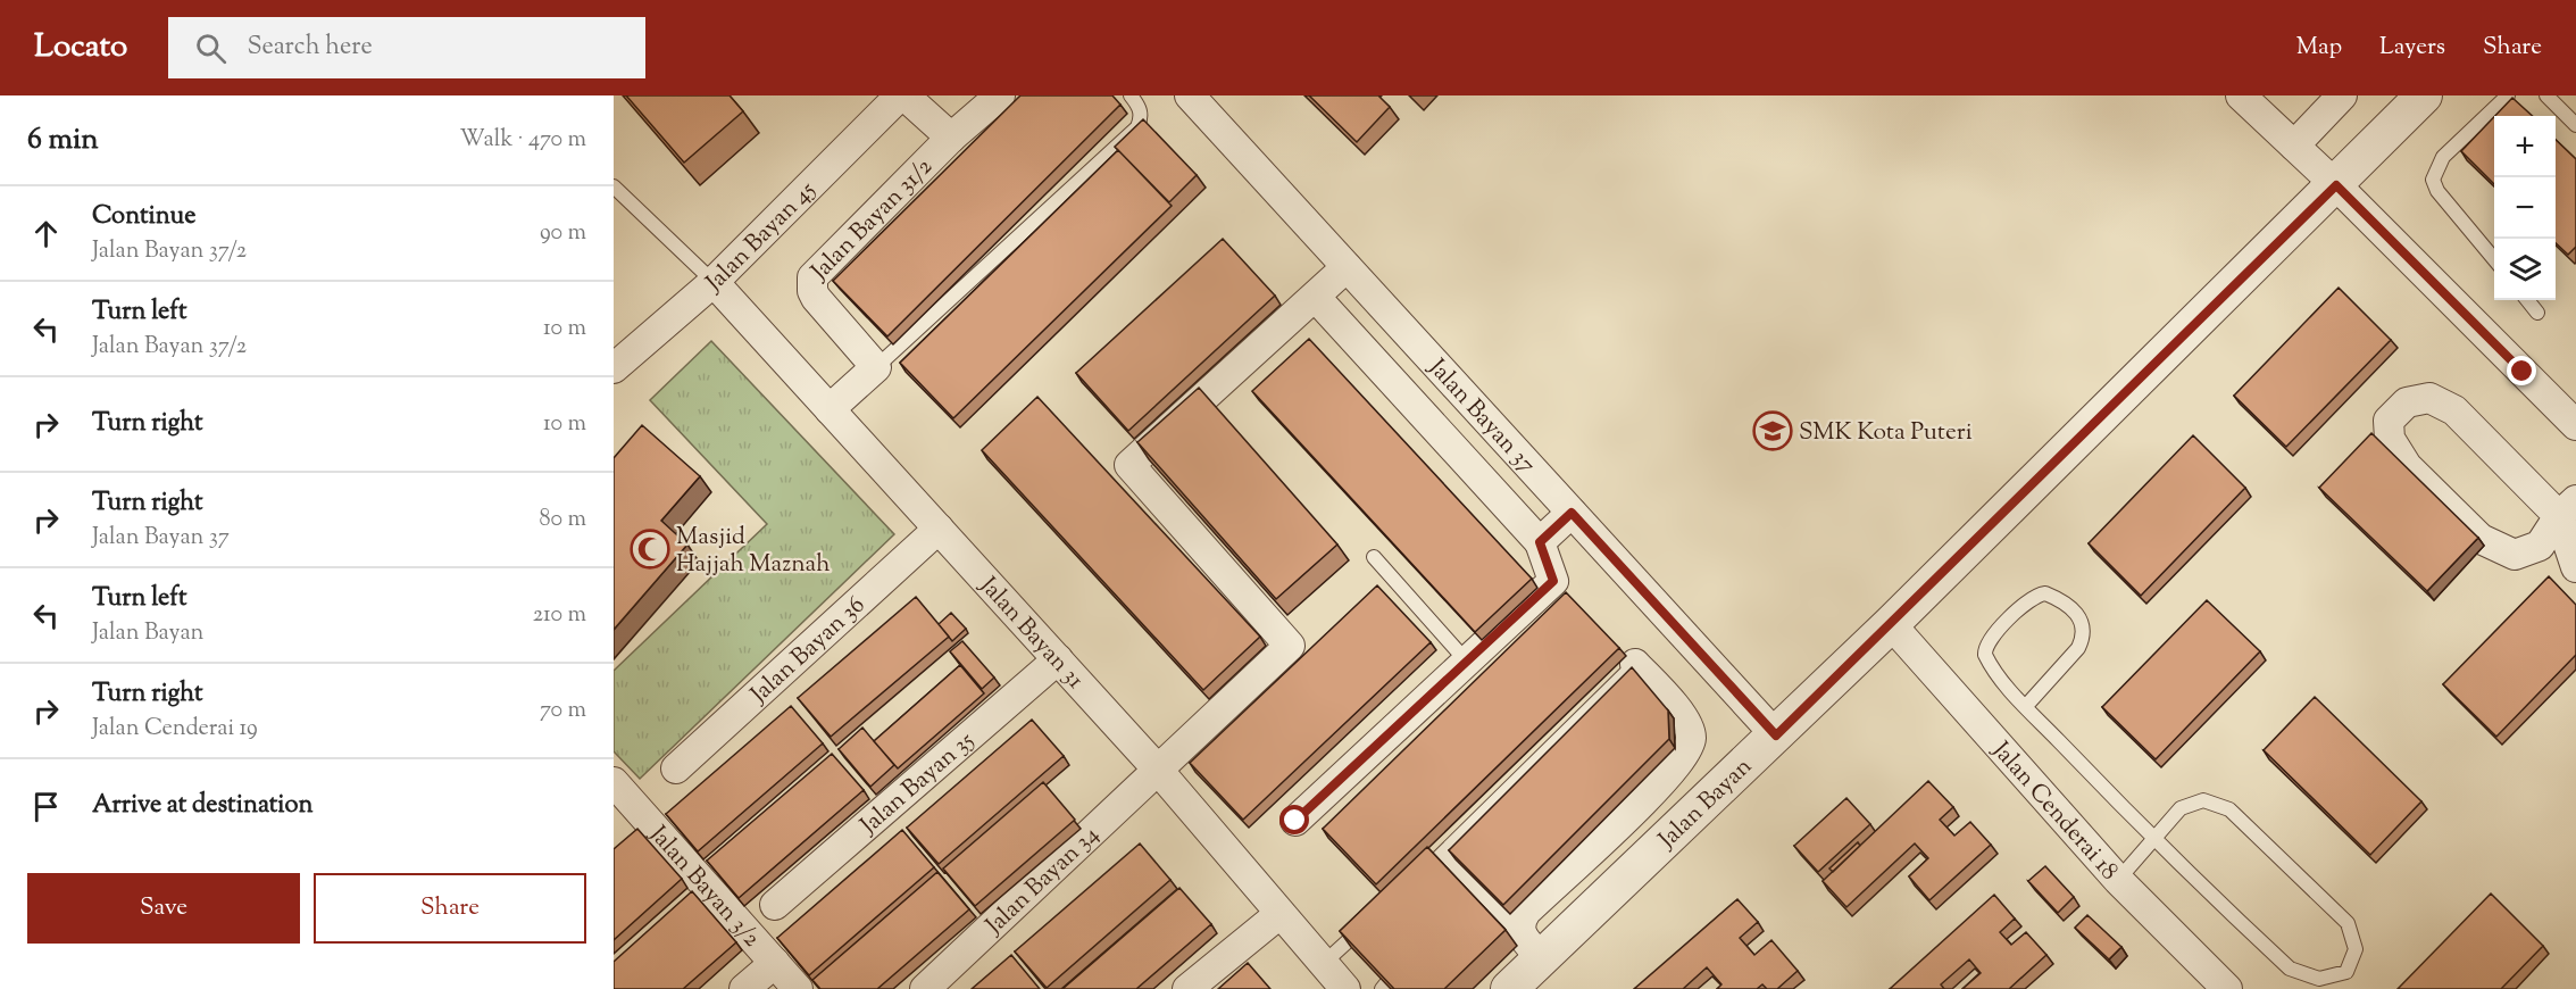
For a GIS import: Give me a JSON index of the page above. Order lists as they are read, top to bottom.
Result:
{
  "streets": {
    "street": [
      "Jalan Bayan 31/2",
      "Jalan Bayan 45",
      "Jalan Bayan 37",
      "Jalan Bayan 31",
      "Jalan Bayan 36",
      "Jalan Bayan 35",
      "Jalan Bayan",
      "Jalan Cenderai 18",
      "Jalan Bayan 34",
      "Jalan Bayan 3/2"
    ]
  },
  "crossings": [
    ["Jalan Bayan 45", "Jalan Bayan 31"],
    ["Jalan Bayan 37", "Jalan Bayan"],
    ["Jalan Bayan 37", "Jalan Bayan 34"],
    ["Jalan Bayan 31", "Jalan Bayan 36"],
    ["Jalan Bayan 31", "Jalan Bayan 35"],
    ["Jalan Bayan 31", "Jalan Bayan 34"],
    ["Jalan Bayan", "Jalan Cenderai 18"]
  ],
  "places": {
    "school or university": ["SMK Kota Puteri"],
    "mosque": ["Masjid Hajjah Maznah"]
  },
  "page": {
    "header": "Locato",
    "search": "Search here",
    "nav": ["Map", "Layers", "Share"],
    "heading": ["6 min", "Walk · 470 m"],
    "map_buttons": ["+", "−"],
    "list": [
      ["Continue", "Jalan Bayan 37/2", "90 m"],
      ["Turn left", "Jalan Bayan 37/2", "10 m"],
      ["Turn right", "10 m"],
      ["Turn right", "Jalan Bayan 37", "80 m"],
      ["Turn left", "Jalan Bayan", "210 m"],
      ["Turn right", "Jalan Cenderai 19", "70 m"],
      "Arrive at destination"
    ],
    "buttons": ["Save", "Share"]
  }
}
